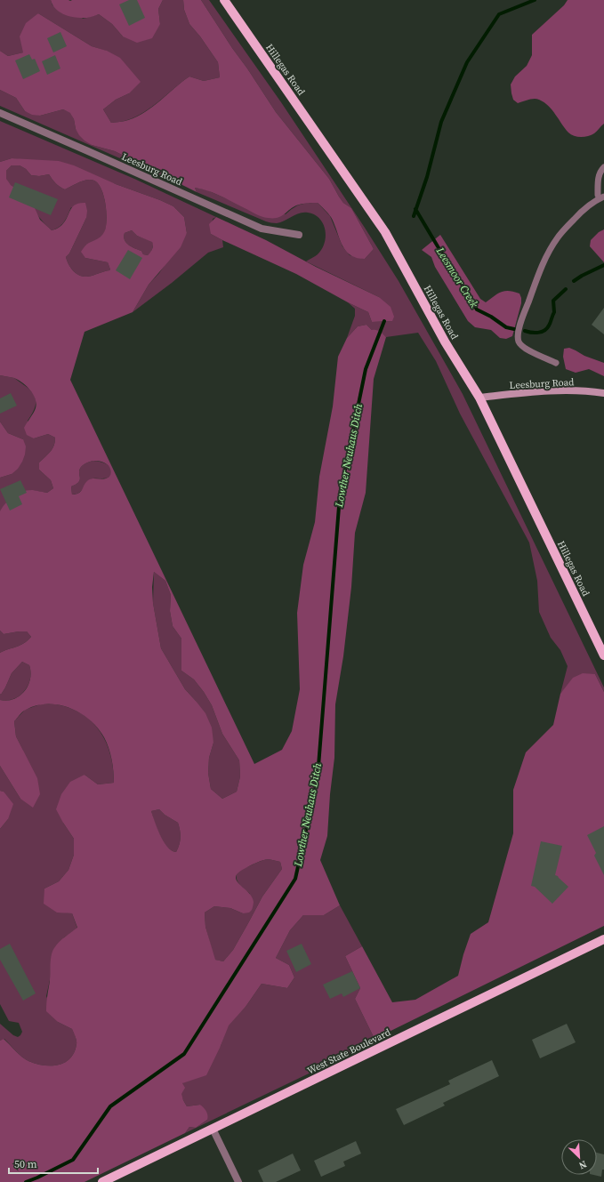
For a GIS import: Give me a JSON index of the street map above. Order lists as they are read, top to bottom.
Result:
{
  "streets": {
    "main road": ["Hillegas Road", "Leesburg Road", "West State Boulevard"]
  },
  "crossings": [
    ["Hillegas Road", "Leesburg Road"]
  ],
  "water": ["Leesmoor Creek", "Lowther Neuhaus Ditch"],
  "scale_bar": "50 m",
  "north": "bottom right"
}
